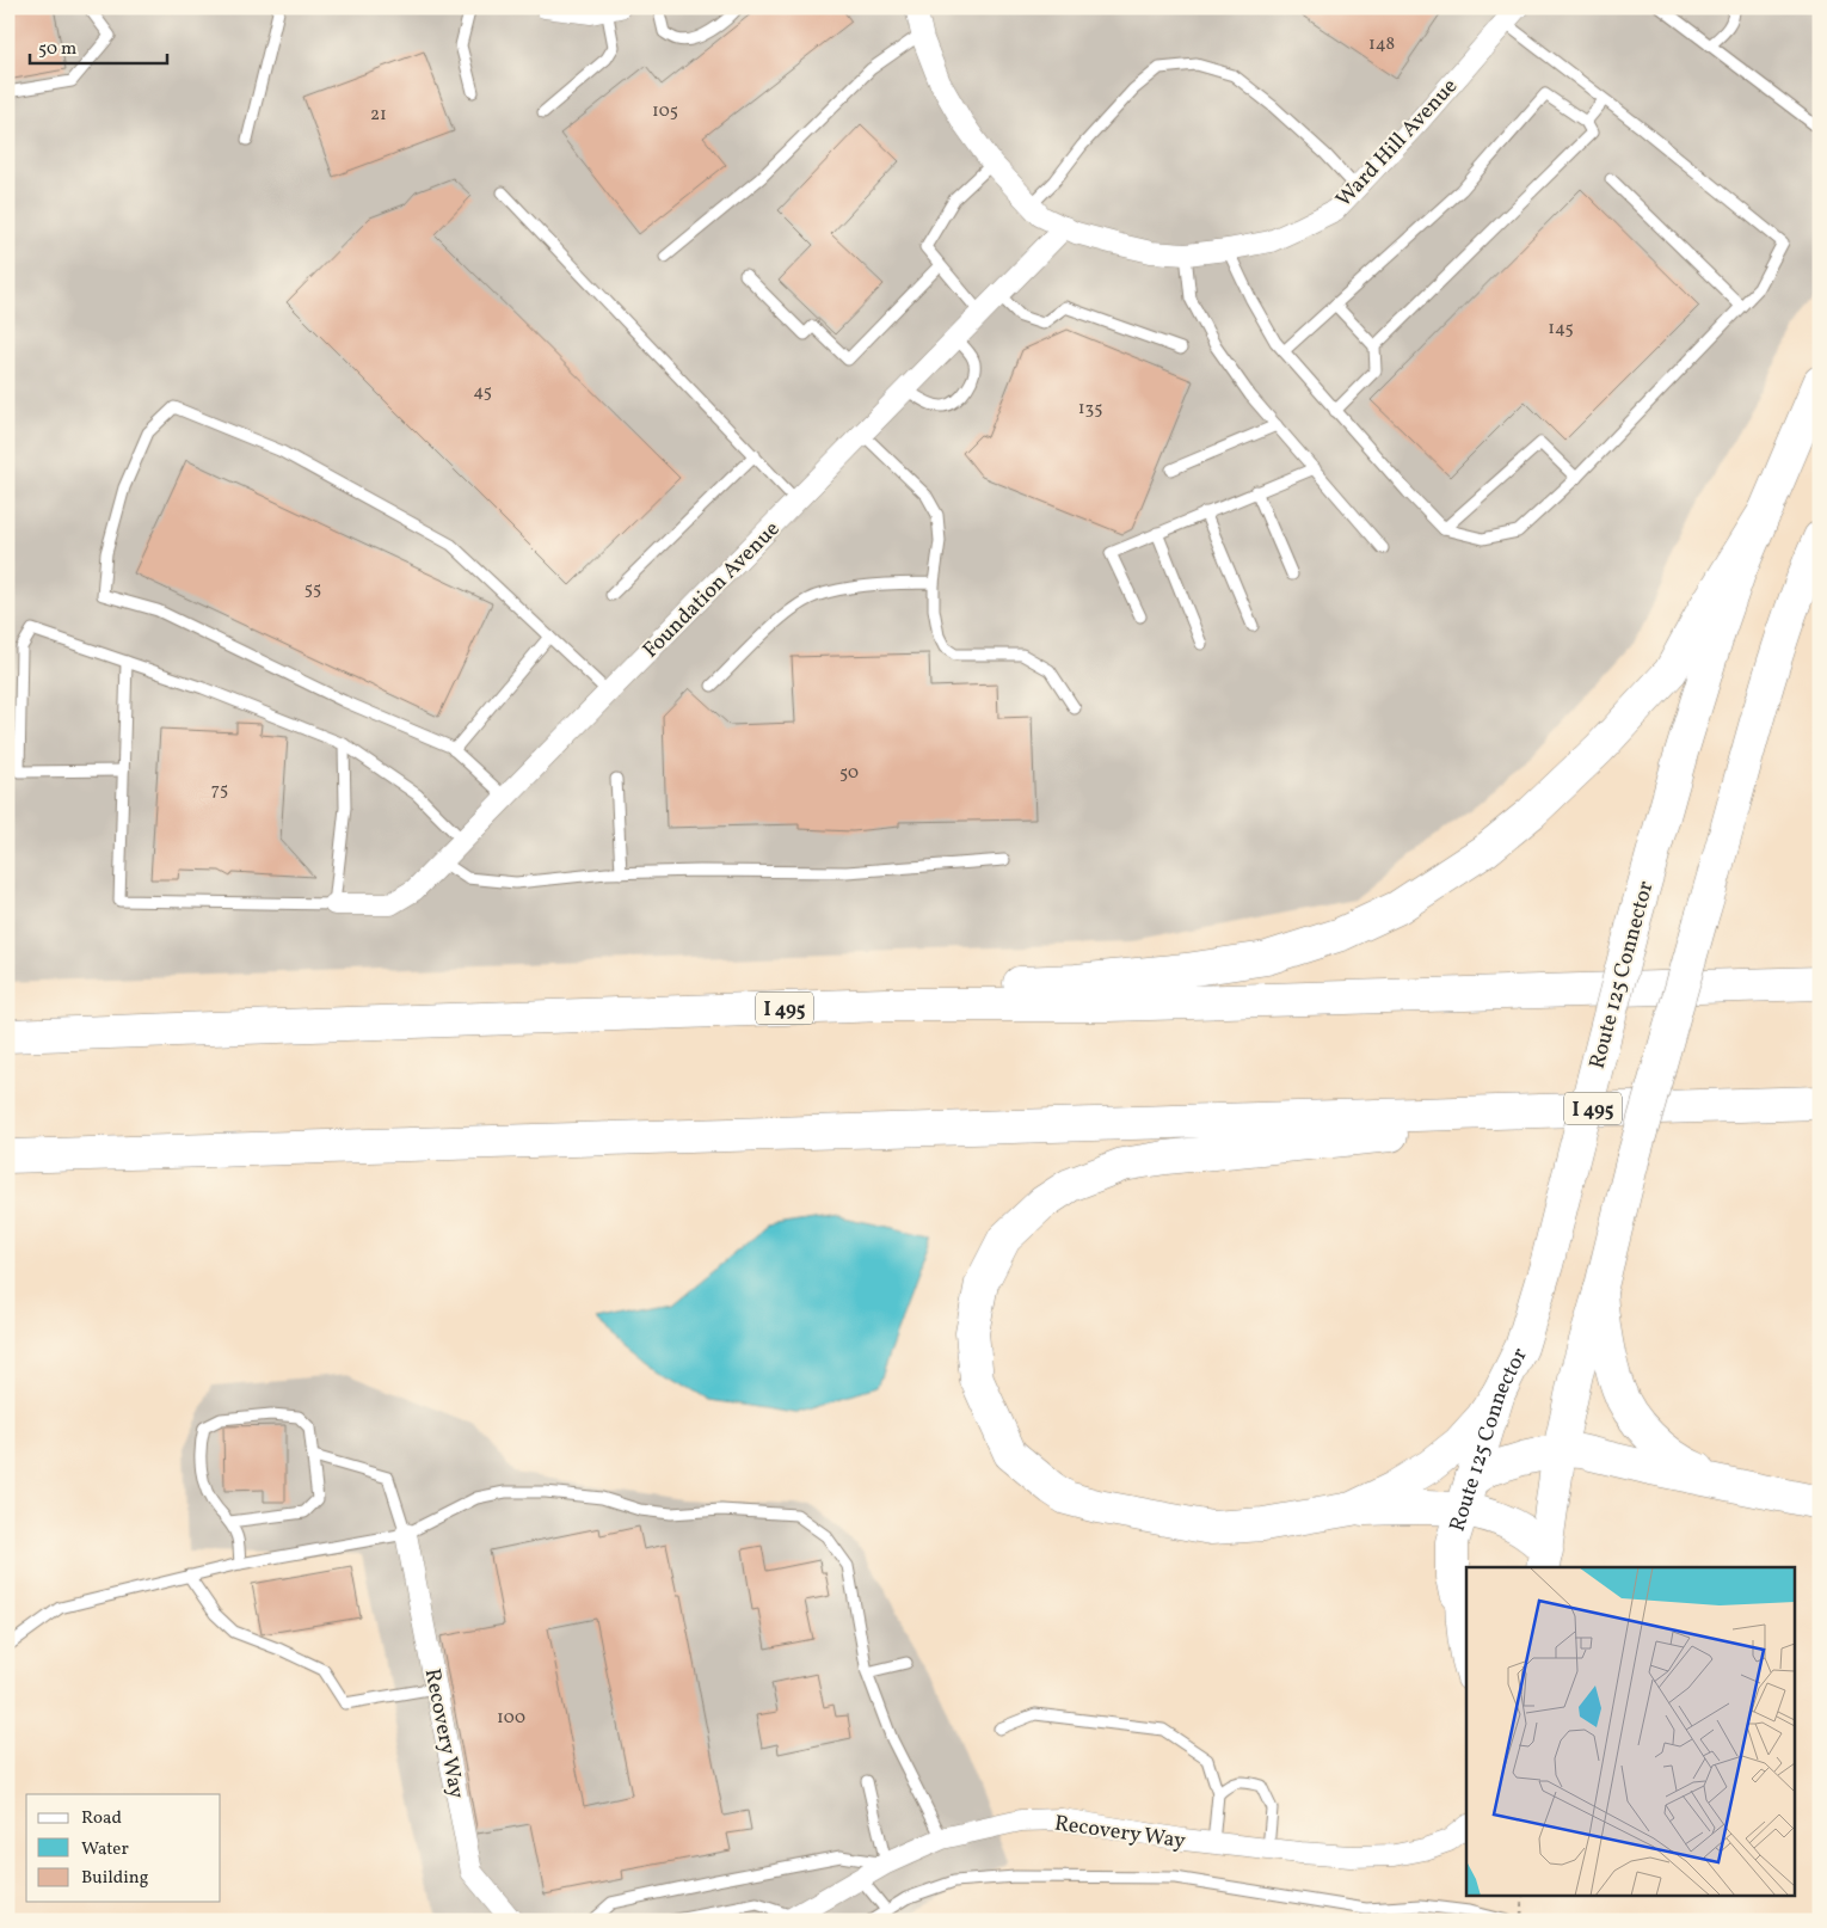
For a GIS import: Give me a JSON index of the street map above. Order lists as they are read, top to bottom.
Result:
{
  "streets": {
    "highway": ["Route 125 Connector", "I 495"],
    "street": ["Ward Hill Avenue", "Foundation Avenue", "Recovery Way"]
  },
  "crossings": [
    ["Ward Hill Avenue", "Foundation Avenue"]
  ],
  "house_numbers": [
    "148",
    "105",
    "21",
    "145",
    "45",
    "135",
    "55",
    "50",
    "75",
    "100"
  ],
  "legend": ["Road", "Water", "Building"],
  "scale_bar": "50 m"
}
